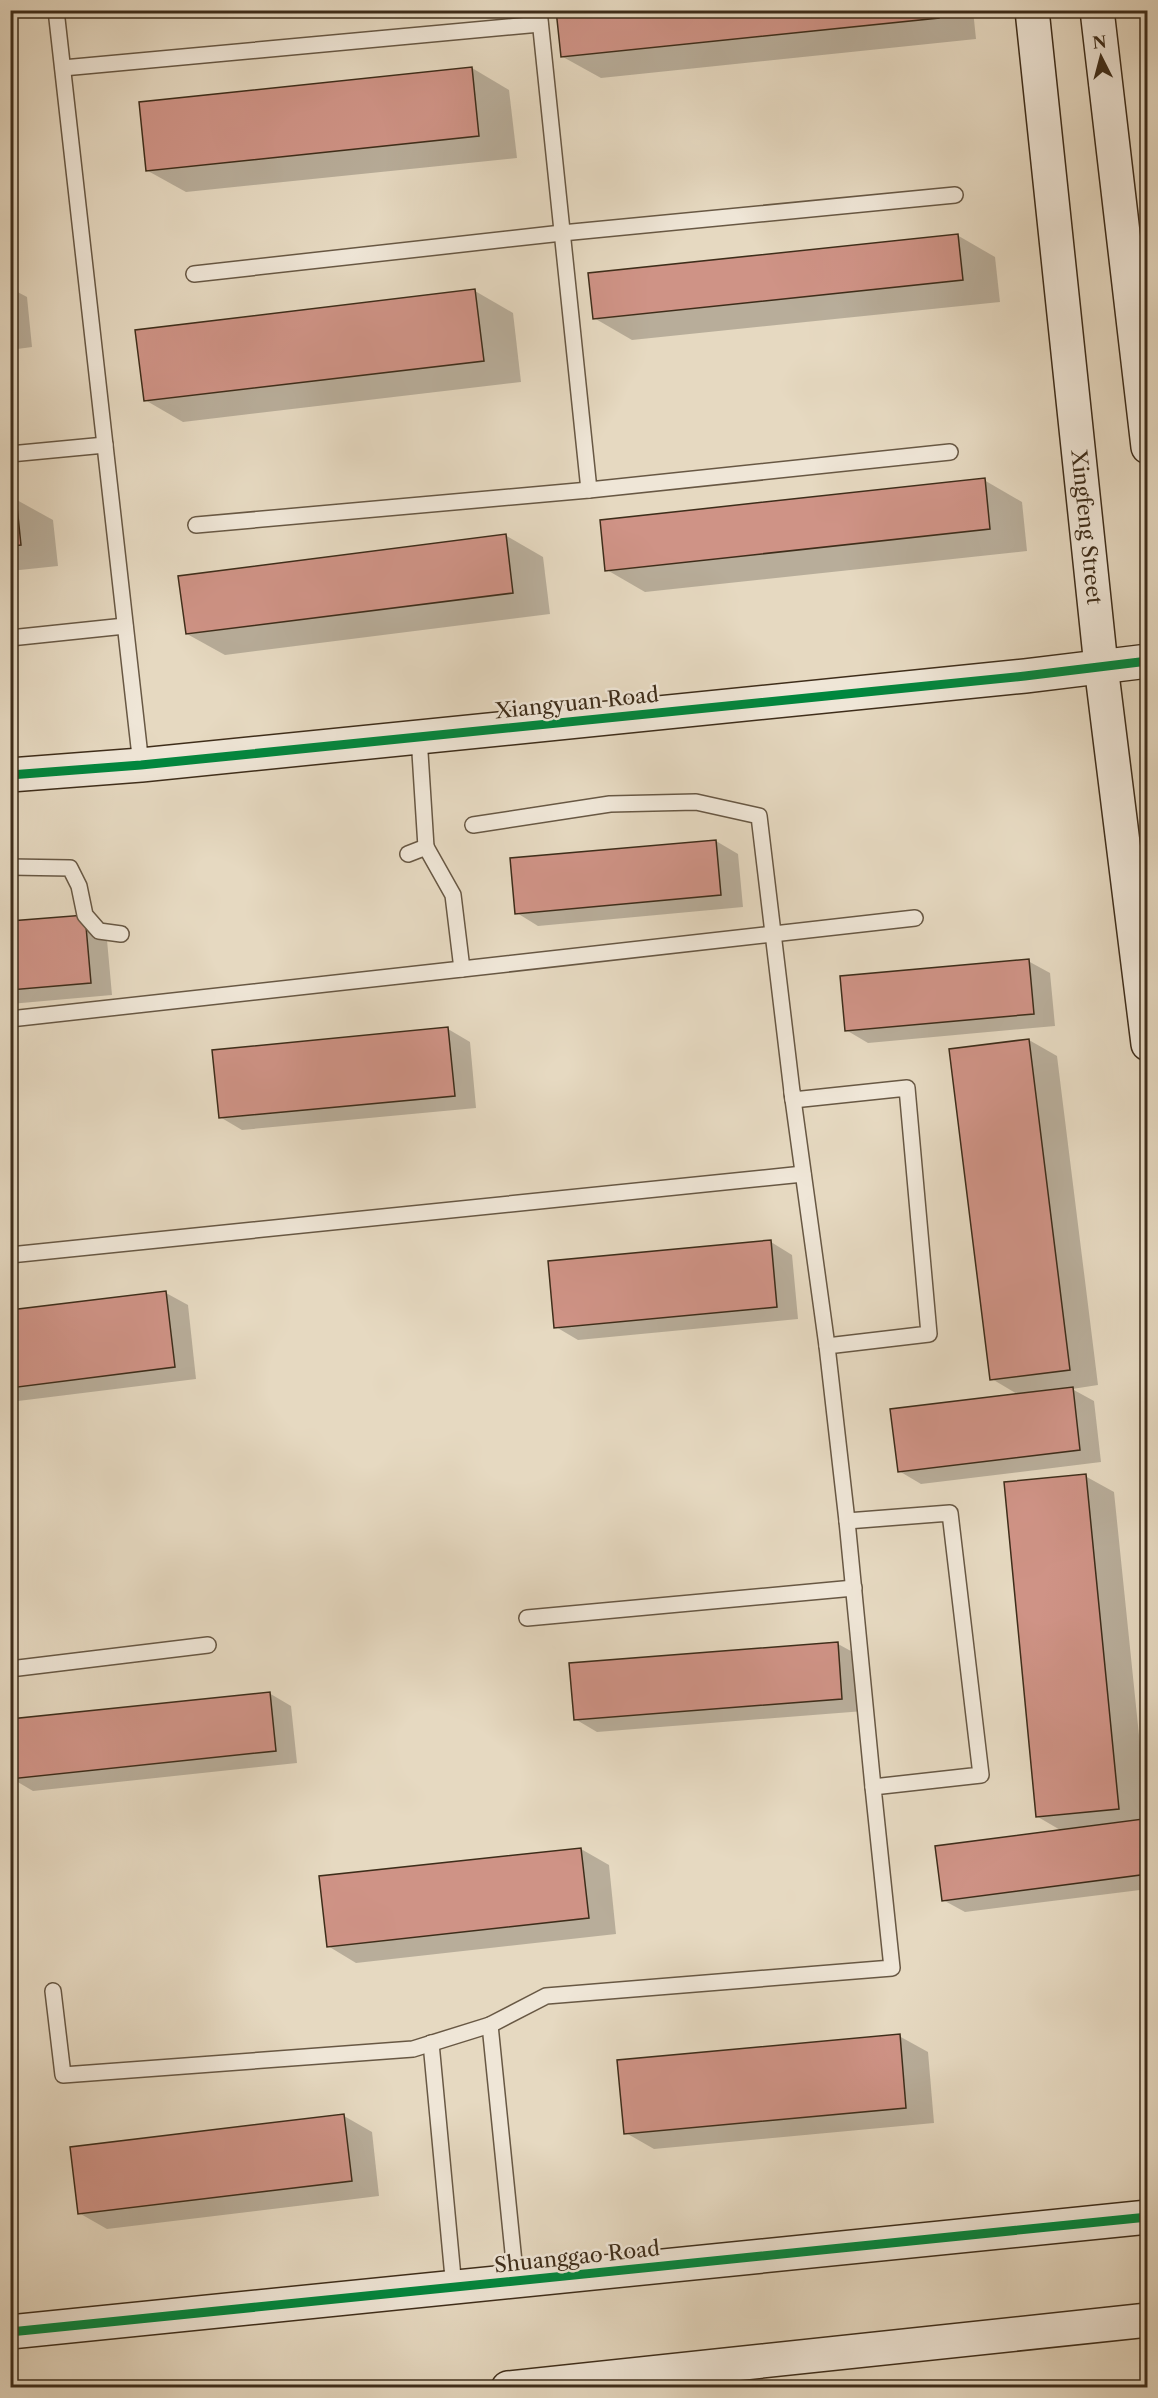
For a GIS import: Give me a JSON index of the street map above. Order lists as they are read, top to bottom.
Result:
{
  "streets": {
    "street": ["Xingfeng Street", "Xiangyuan Road", "Shuanggao Road"]
  },
  "crossings": [
    ["Xingfeng Street", "Xiangyuan Road"]
  ],
  "north": "top"
}
